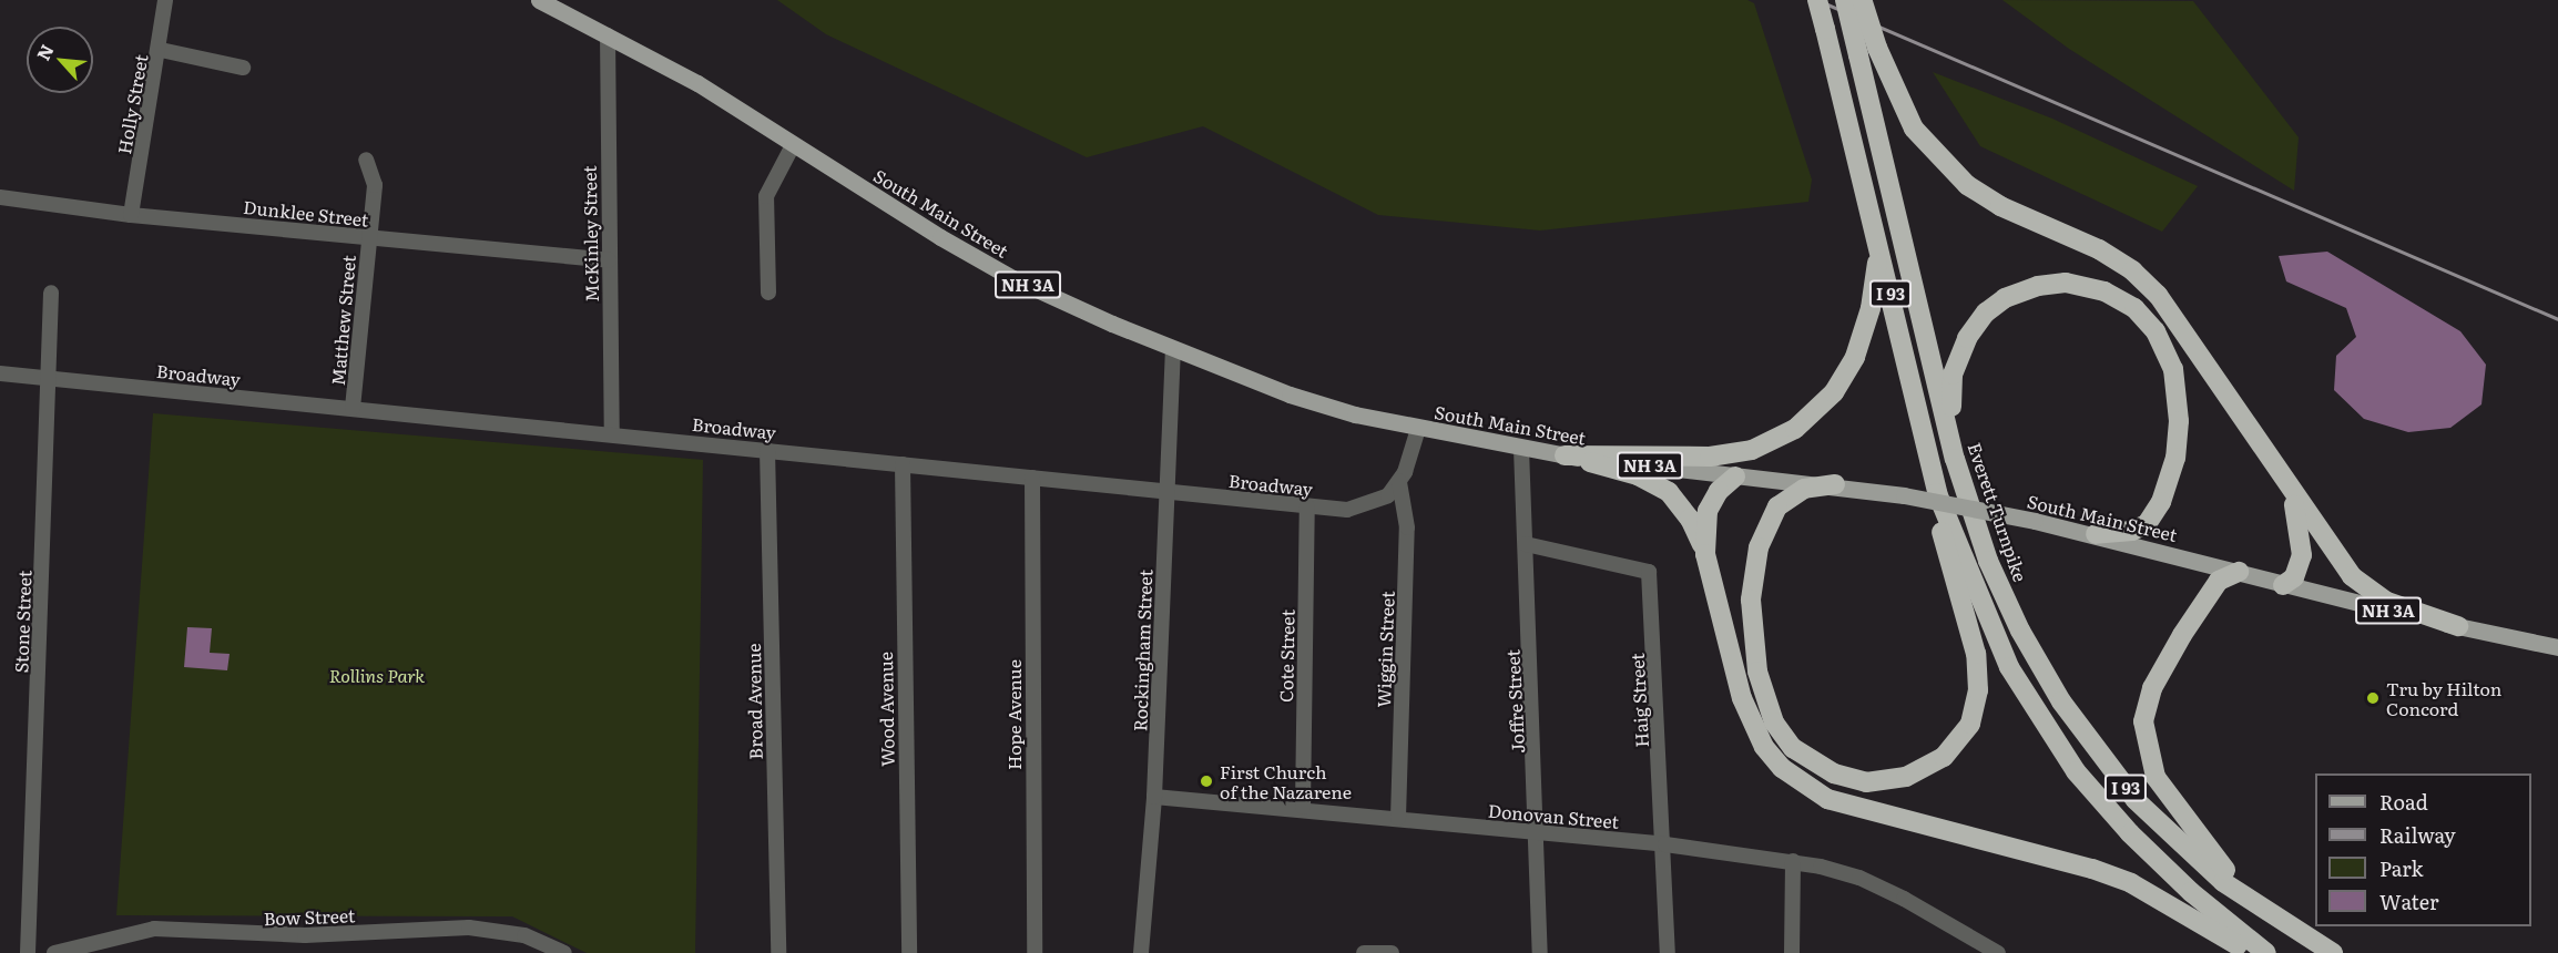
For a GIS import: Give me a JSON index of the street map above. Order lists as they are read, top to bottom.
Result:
{
  "streets": {
    "highway": ["I 93", "Everett Turnpike"],
    "main road": ["South Main Street", "NH 3A"],
    "street": [
      "Holly Street",
      "Dunklee Street",
      "McKinley Street",
      "Matthew Street",
      "Broadway",
      "Stone Street",
      "Wiggin Street",
      "Rockingham Street",
      "Cote Street",
      "Haig Street",
      "Broad Avenue",
      "Joffre Street",
      "Wood Avenue",
      "Hope Avenue",
      "Donovan Street",
      "Bow Street"
    ]
  },
  "crossings": [
    ["Holly Street", "Dunklee Street"],
    ["Dunklee Street", "McKinley Street"],
    ["Dunklee Street", "Matthew Street"],
    ["South Main Street", "McKinley Street"],
    ["South Main Street", "Rockingham Street"],
    ["South Main Street", "Joffre Street"],
    ["McKinley Street", "Broadway"],
    ["Matthew Street", "Broadway"],
    ["Broadway", "Stone Street"],
    ["Broadway", "Wiggin Street"],
    ["Broadway", "Rockingham Street"],
    ["Broadway", "Cote Street"],
    ["Broadway", "Broad Avenue"],
    ["Broadway", "Wood Avenue"],
    ["Broadway", "Hope Avenue"],
    ["Wiggin Street", "Donovan Street"],
    ["Rockingham Street", "Donovan Street"],
    ["Cote Street", "Donovan Street"],
    ["Haig Street", "Joffre Street"],
    ["Haig Street", "Donovan Street"],
    ["Joffre Street", "Donovan Street"]
  ],
  "parks": ["Rollins Park"],
  "places": ["Tru by Hilton Concord", "First Church of the Nazarene"],
  "legend": [
    "Road",
    "Railway",
    "Park",
    "Water"
  ],
  "north": "top left"
}
